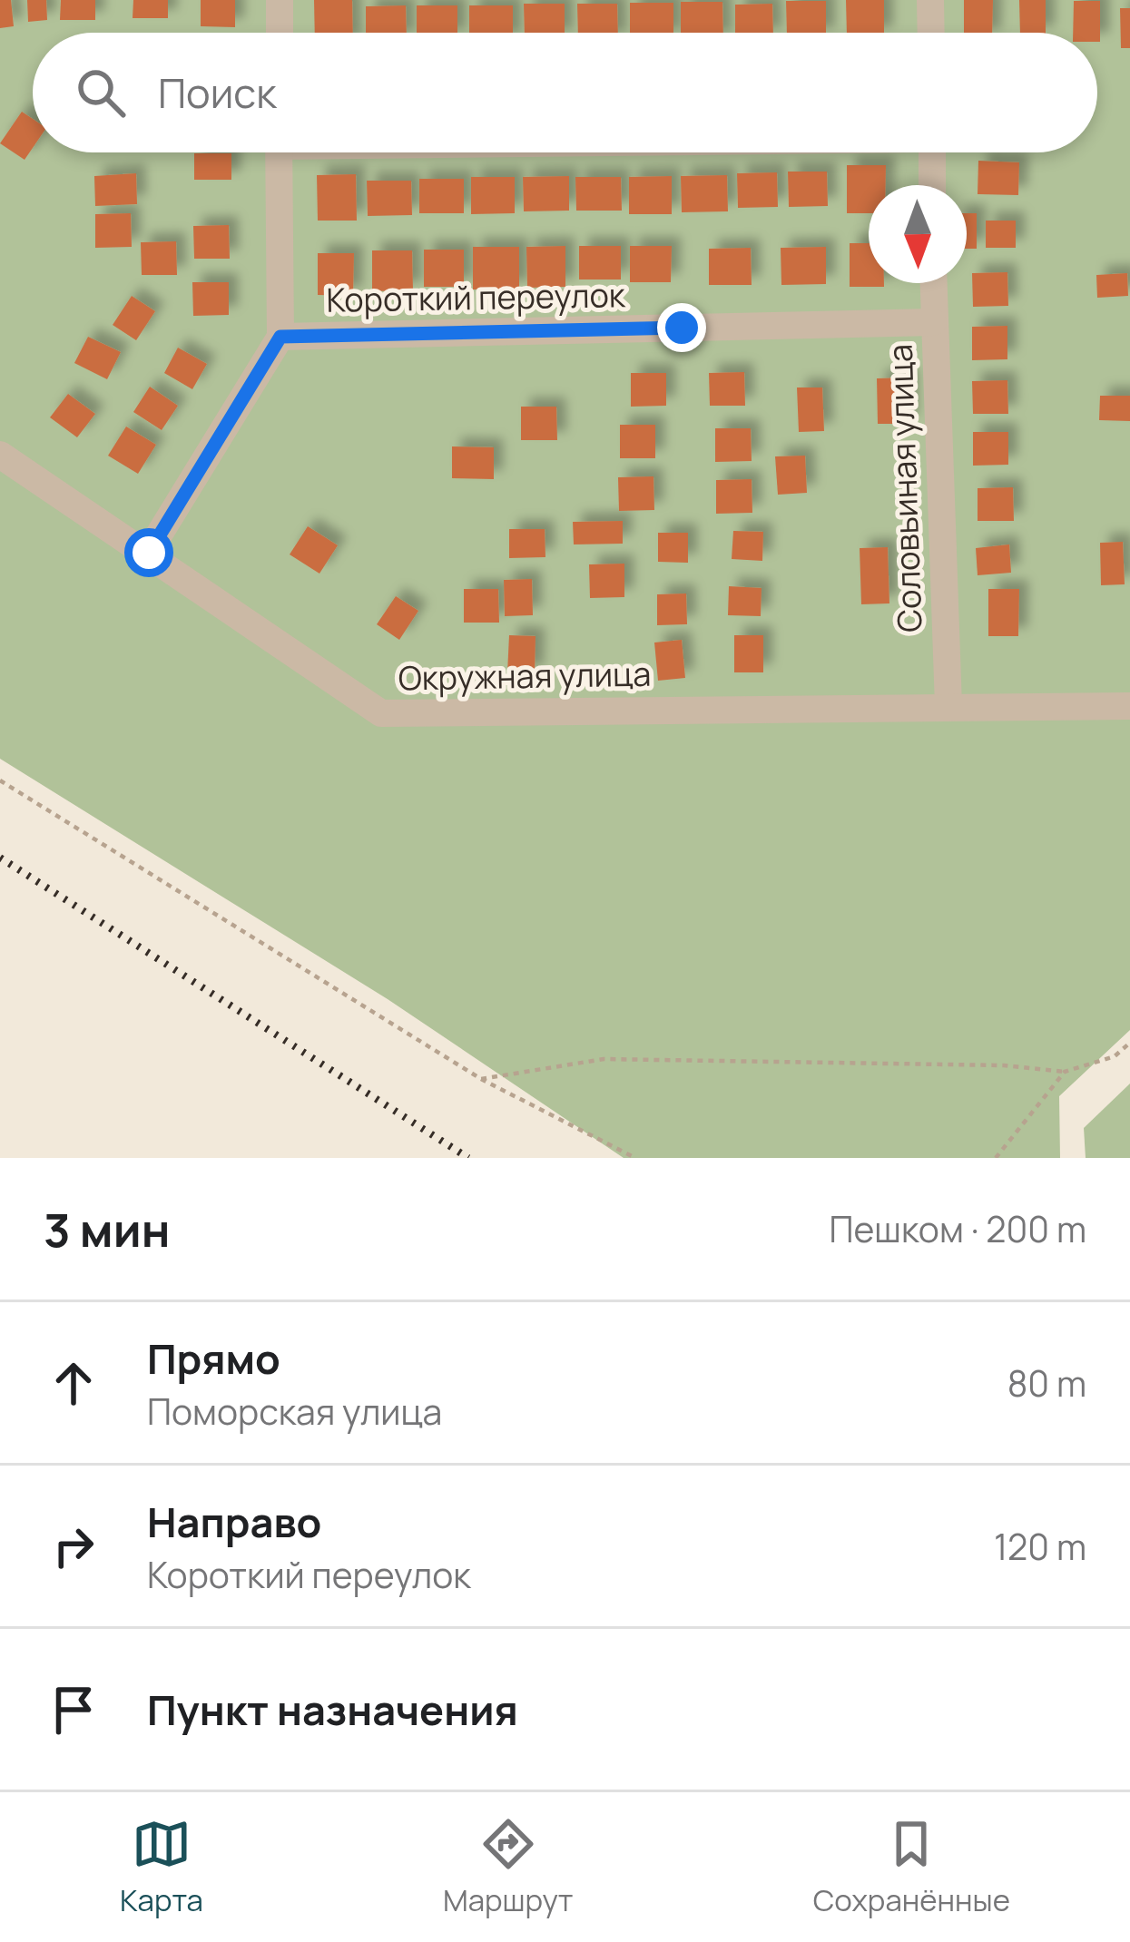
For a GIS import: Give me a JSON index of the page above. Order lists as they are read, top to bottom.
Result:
{
  "streets": {
    "street": ["Короткий переулок", "Соловьиная улица", "Окружная улица"]
  },
  "crossings": [
    ["Короткий переулок", "Соловьиная улица"],
    ["Соловьиная улица", "Окружная улица"]
  ],
  "north": "bottom",
  "page": {
    "search": "Поиск",
    "heading": ["3 мин", "Пешком · 200 m"],
    "list": [
      ["Прямо", "Поморская улица", "80 m"],
      ["Направо", "Короткий переулок", "120 m"],
      "Пункт назначения"
    ],
    "nav": ["Карта", "Маршрут", "Сохранённые"]
  }
}
